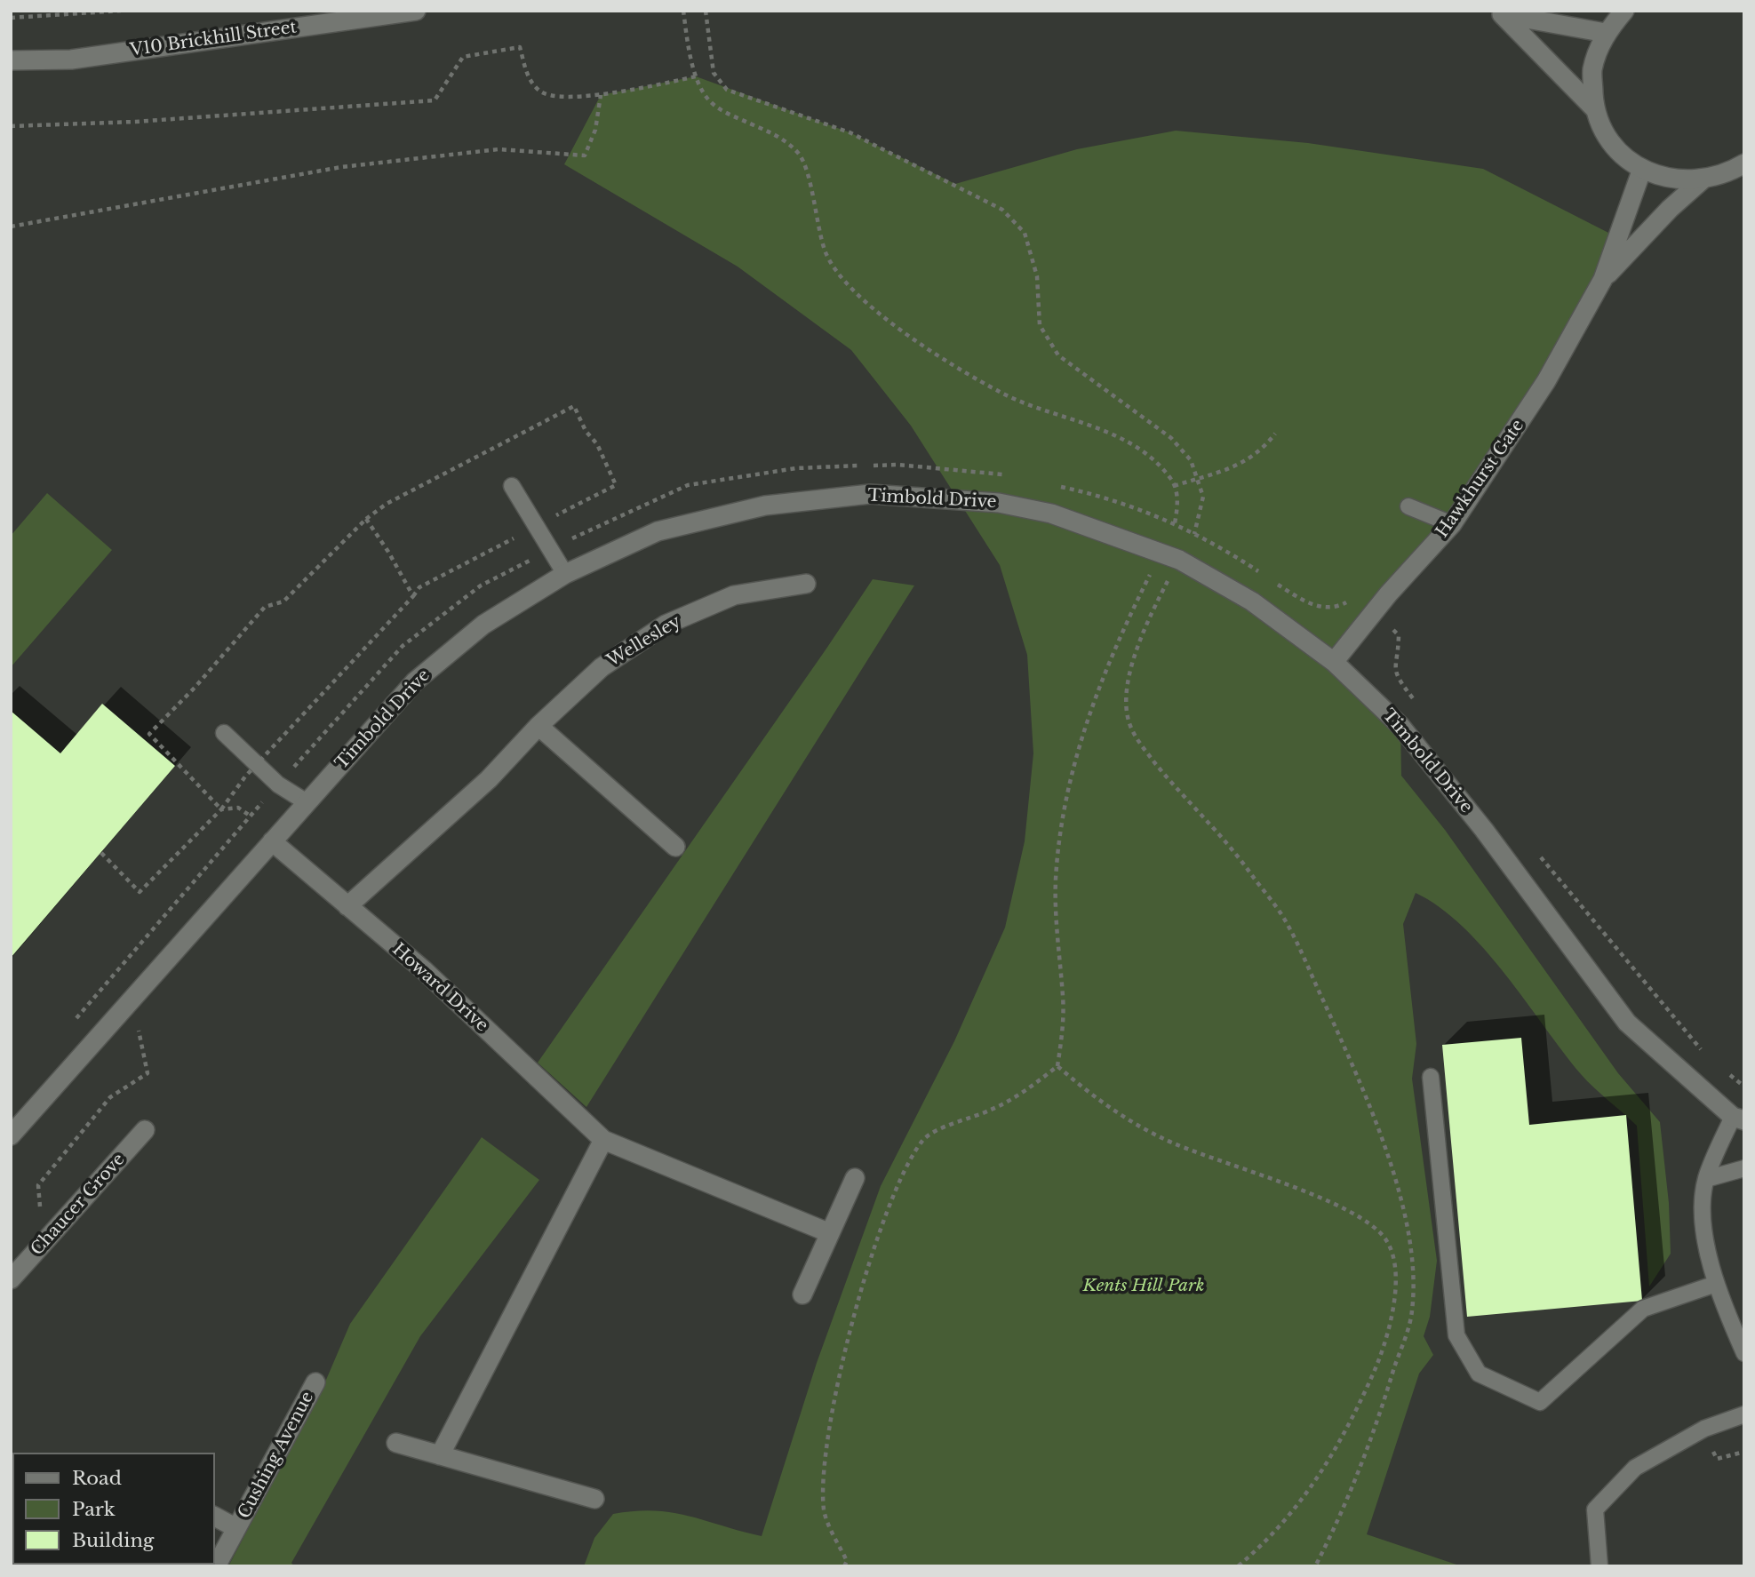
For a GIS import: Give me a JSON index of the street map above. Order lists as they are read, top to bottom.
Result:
{
  "streets": {
    "street": [
      "V10 Brickhill Street",
      "Hawkhurst Gate",
      "Timbold Drive",
      "Wellesley",
      "Howard Drive",
      "Chaucer Grove",
      "Cushing Avenue"
    ]
  },
  "crossings": [
    ["Hawkhurst Gate", "Timbold Drive"],
    ["Timbold Drive", "Howard Drive"],
    ["Wellesley", "Howard Drive"]
  ],
  "parks": ["Kents Hill Park"],
  "legend": ["Road", "Park", "Building"]
}
